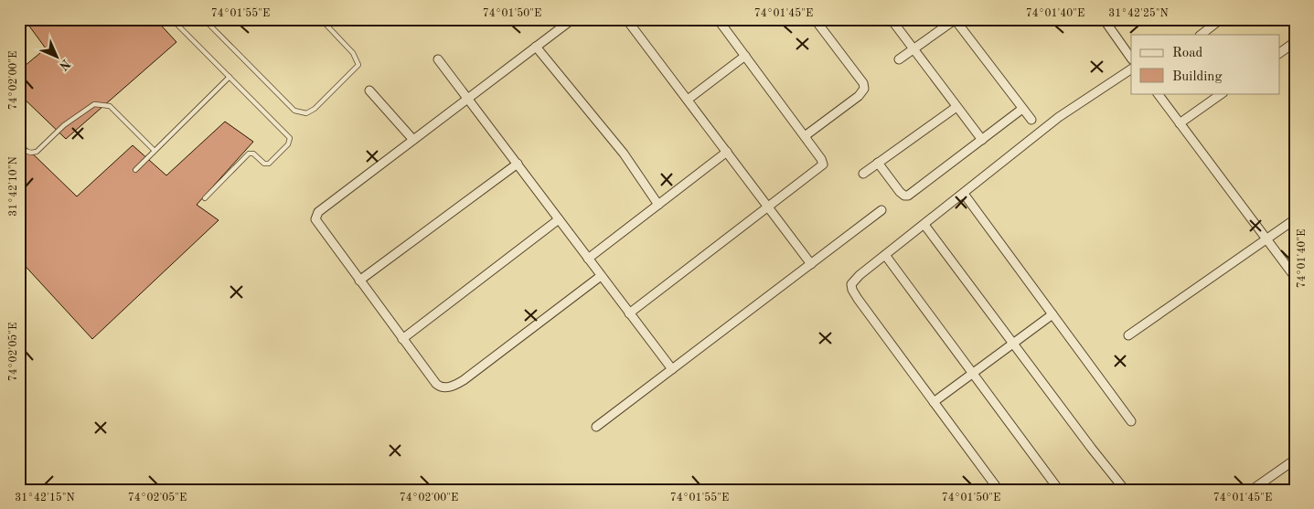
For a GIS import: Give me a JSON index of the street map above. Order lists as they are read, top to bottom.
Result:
{
  "legend": ["Road", "Building"],
  "north": "bottom right",
  "coordinates": [
    "74°01'55\"E",
    "74°01'50\"E",
    "74°01'45\"E",
    "74°01'40\"E",
    "31°42'25\"N",
    "74°02'00\"E",
    "31°42'10\"N",
    "74°02'05\"E",
    "31°42'15\"N"
  ]
}
